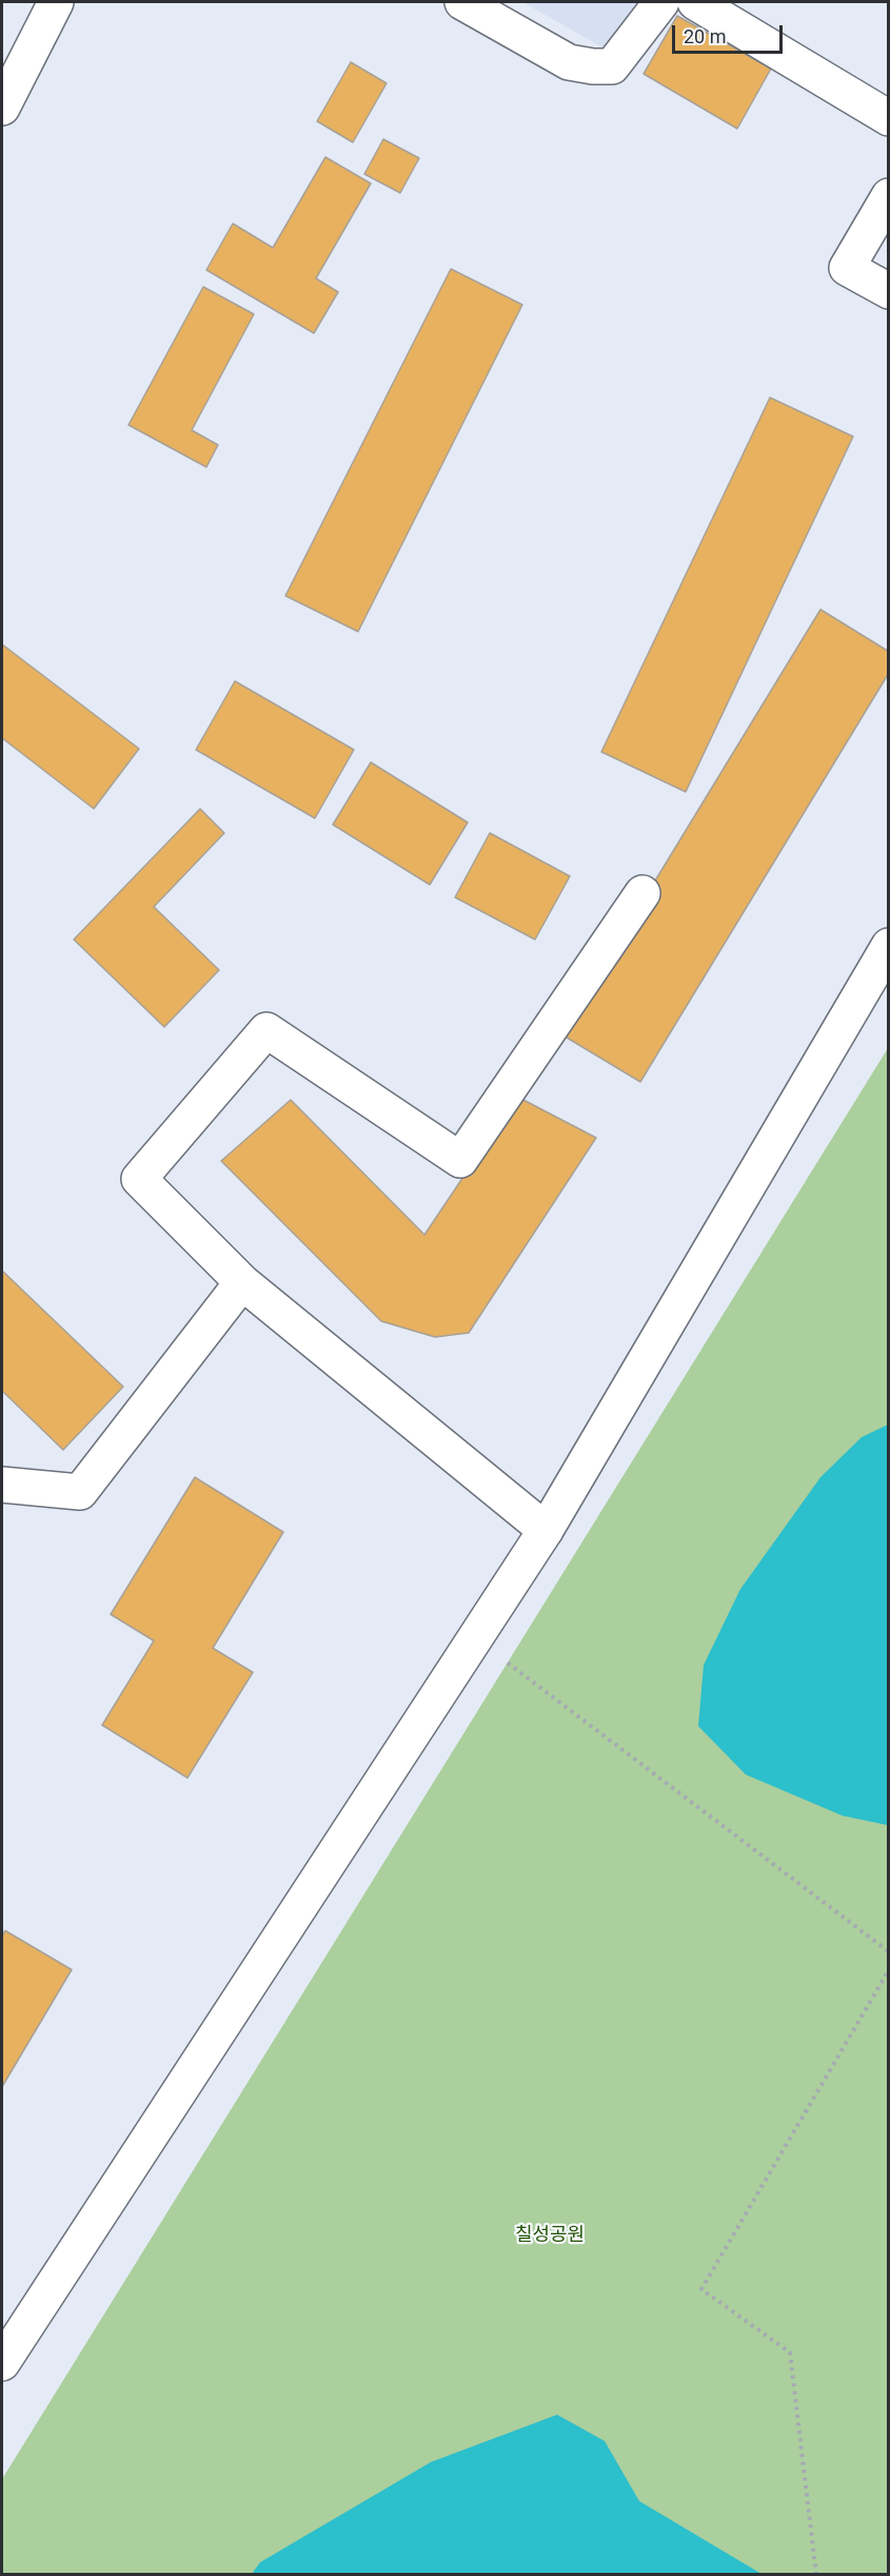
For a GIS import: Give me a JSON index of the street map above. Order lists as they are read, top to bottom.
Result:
{
  "parks": ["칠성공원"],
  "scale_bar": "20 m"
}
